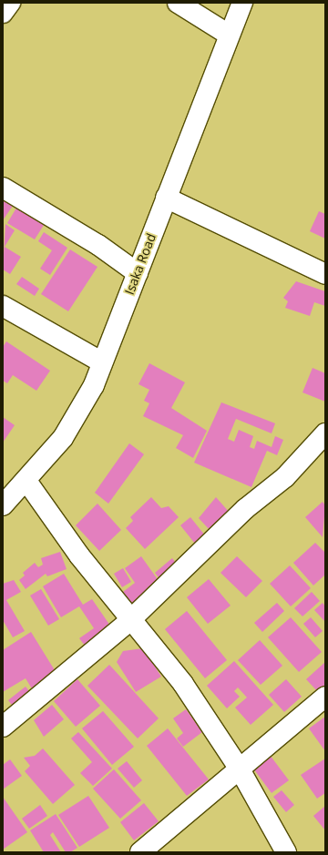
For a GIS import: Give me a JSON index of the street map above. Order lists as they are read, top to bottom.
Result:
{
  "streets": {
    "street": ["Isaka Road"]
  }
}
